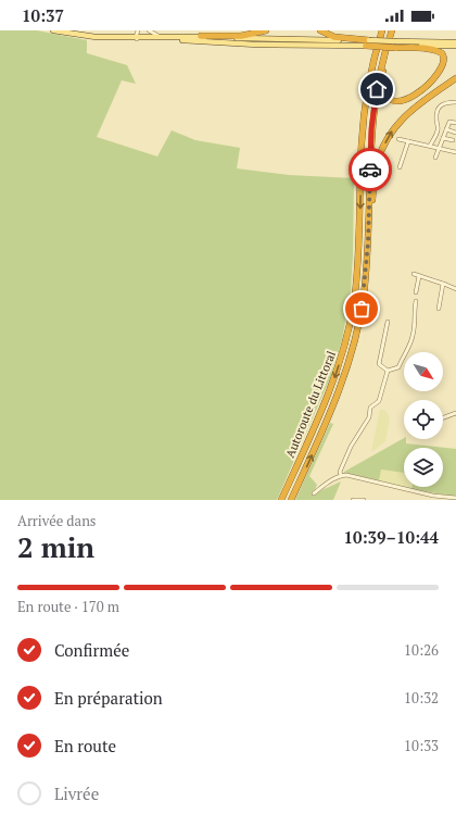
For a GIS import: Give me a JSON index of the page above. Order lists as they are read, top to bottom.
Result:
{
  "streets": {
    "highway": ["Autoroute du Littoral"]
  },
  "north": "bottom right",
  "page": {
    "status": "10:37",
    "heading": ["2 min", "Arrivée dans", "10:39–10:44"],
    "bar": "En route · 170 m",
    "list": [
      ["Confirmée", "10:26"],
      ["En préparation", "10:32"],
      ["En route", "10:33"],
      "Livrée"
    ]
  }
}
